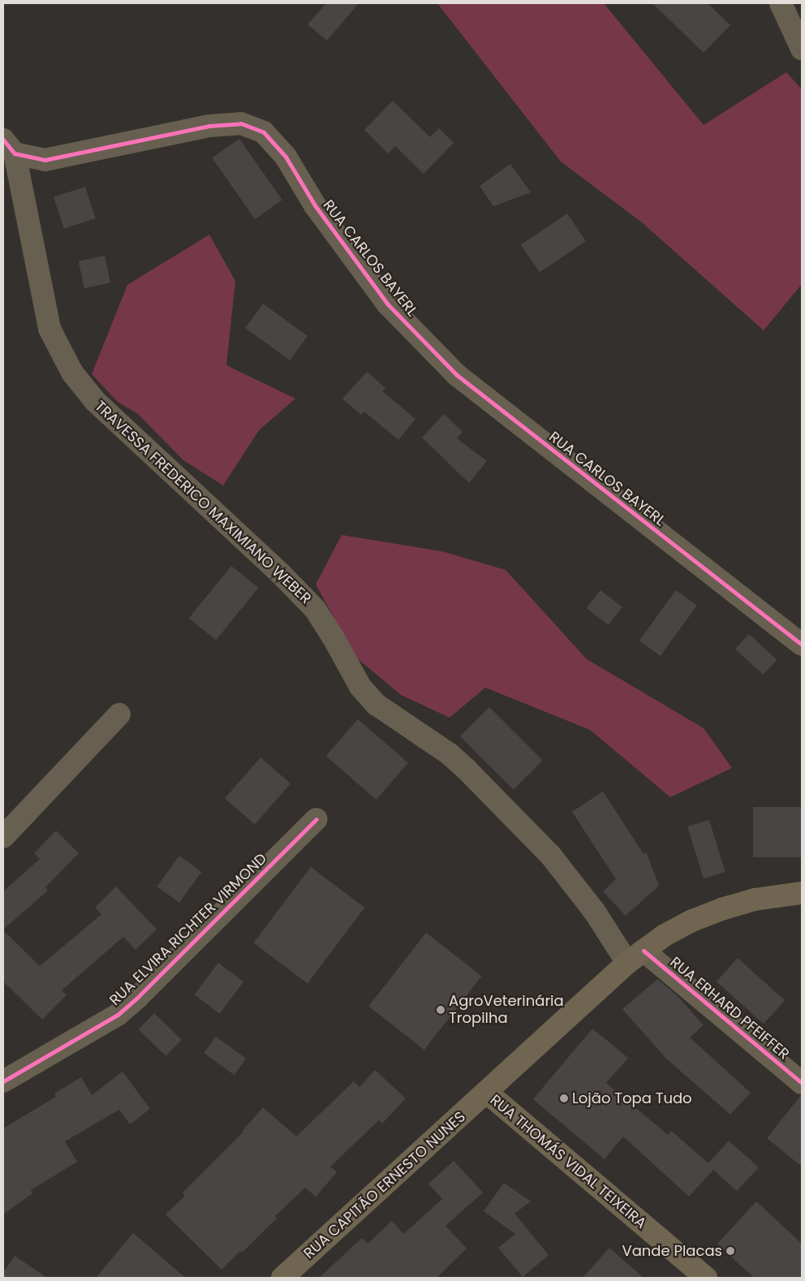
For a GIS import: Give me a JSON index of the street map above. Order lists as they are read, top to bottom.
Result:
{
  "streets": {
    "main road": ["RUA THOMÁS VIDAL TEIXEIRA", "RUA CAPITÃO ERNESTO NUNES"],
    "street": [
      "RUA CARLOS BAYERL",
      "TRAVESSA FREDERICO MAXIMIANO WEBER",
      "RUA ELVIRA RICHTER VIRMOND",
      "RUA ERHARD PFEIFFER"
    ]
  },
  "crossings": [
    ["RUA CARLOS BAYERL", "TRAVESSA FREDERICO MAXIMIANO WEBER"],
    ["TRAVESSA FREDERICO MAXIMIANO WEBER", "RUA ERHARD PFEIFFER"],
    ["TRAVESSA FREDERICO MAXIMIANO WEBER", "RUA CAPITÃO ERNESTO NUNES"],
    ["RUA ERHARD PFEIFFER", "RUA CAPITÃO ERNESTO NUNES"],
    ["RUA THOMÁS VIDAL TEIXEIRA", "RUA CAPITÃO ERNESTO NUNES"]
  ],
  "places": ["AgroVeterinária Tropilha", "Lojão Topa Tudo", "Vande Placas"]
}
